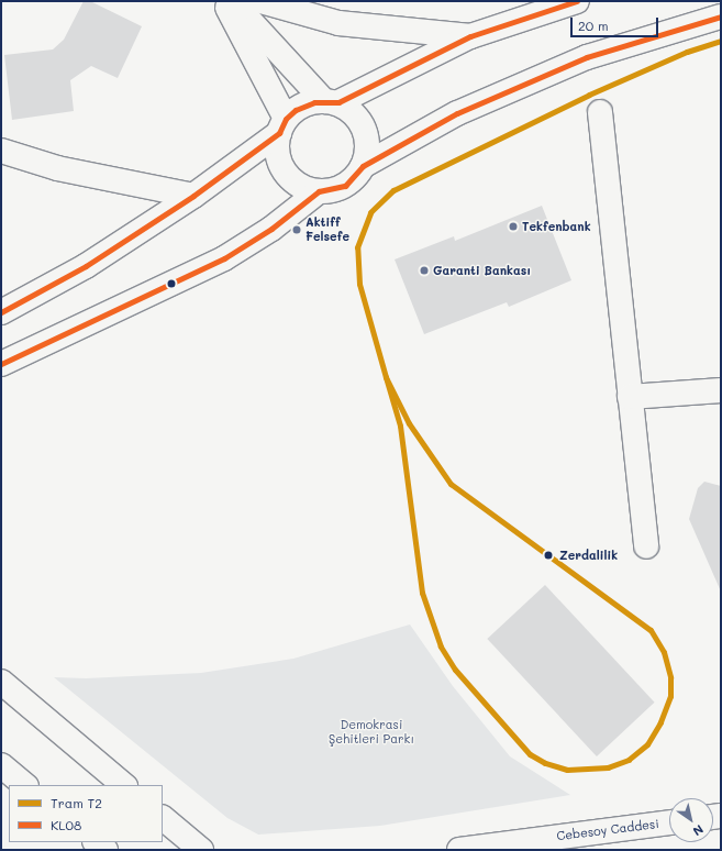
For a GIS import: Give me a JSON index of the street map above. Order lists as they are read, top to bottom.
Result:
{
  "streets": {
    "street": ["Cebesoy Caddesi"]
  },
  "parks": ["Demokrasi Şehitleri Parkı"],
  "places": [
    "Tekfenbank",
    "Aktiff Felsefe",
    "Garanti Bankası",
    "Zerdalilik"
  ],
  "lines": ["transit line KL08", "tram line T2"],
  "legend": ["Tram T2", "KL08"],
  "scale_bar": "20 m",
  "north": "bottom right"
}
